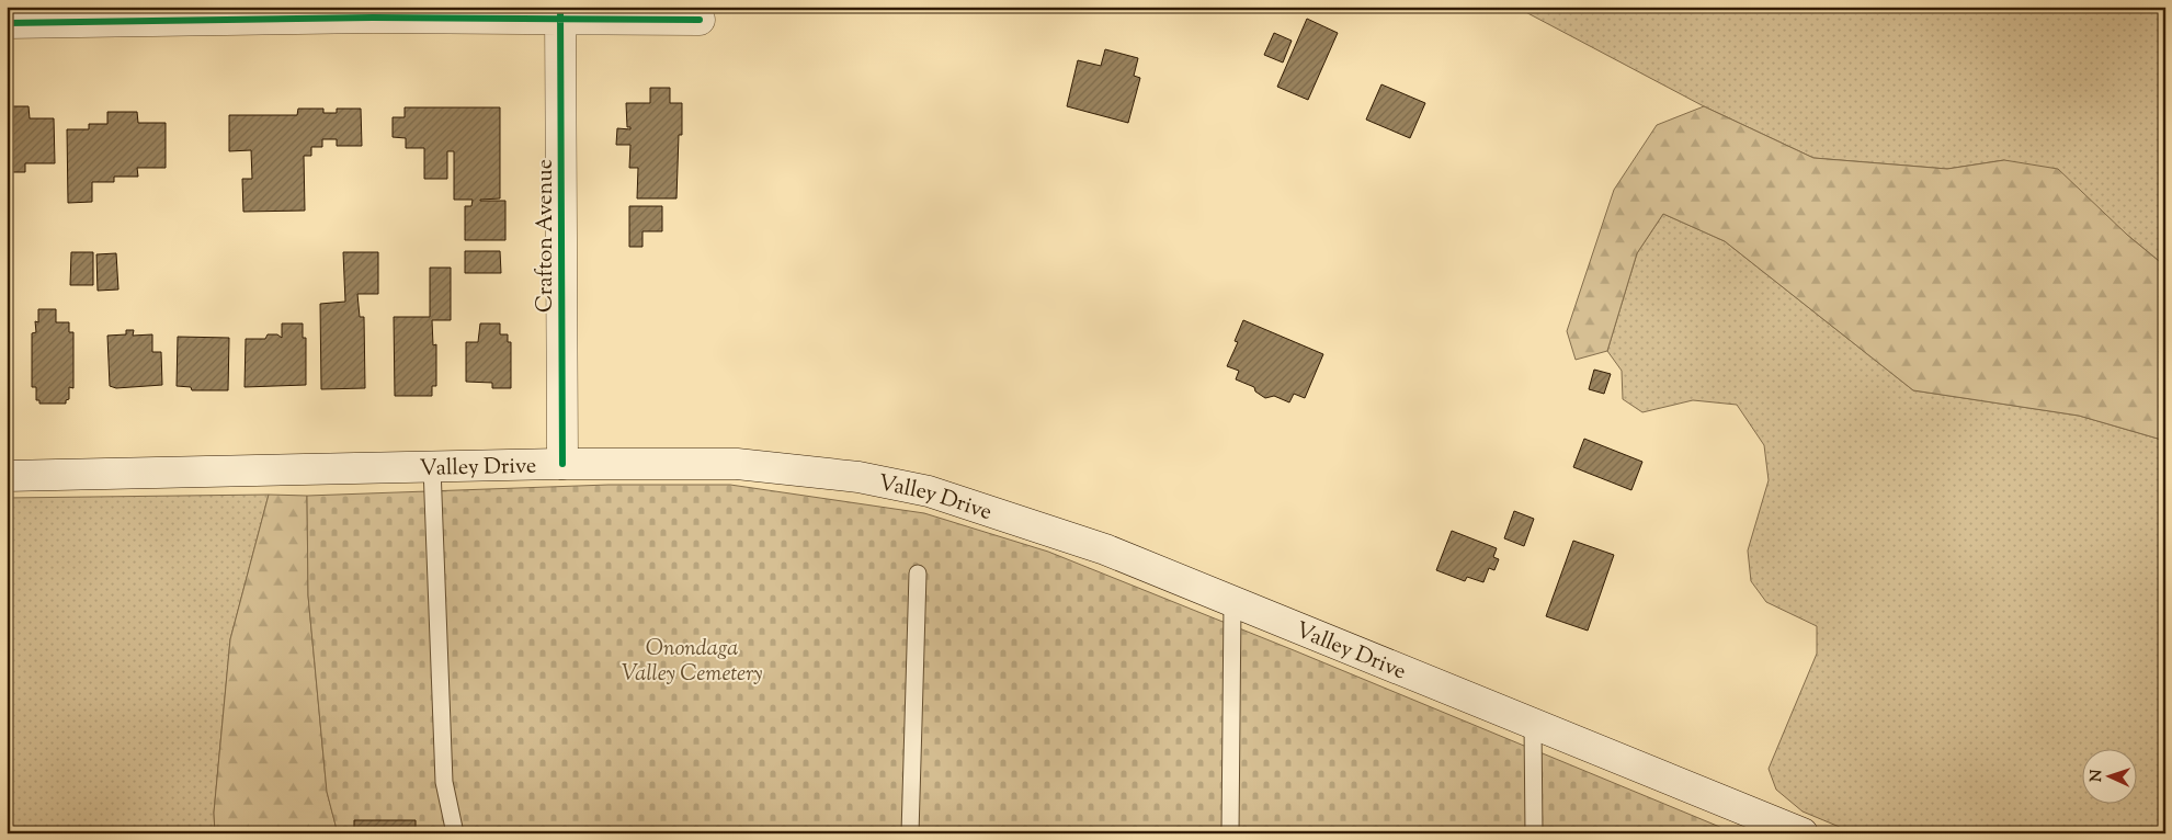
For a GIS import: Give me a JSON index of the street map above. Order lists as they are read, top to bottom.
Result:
{
  "streets": {
    "main road": ["Crafton Avenue", "Valley Drive"]
  },
  "crossings": [
    ["Crafton Avenue", "Valley Drive"]
  ],
  "parks": ["Onondaga Valley Cemetery"],
  "north": "left"
}
